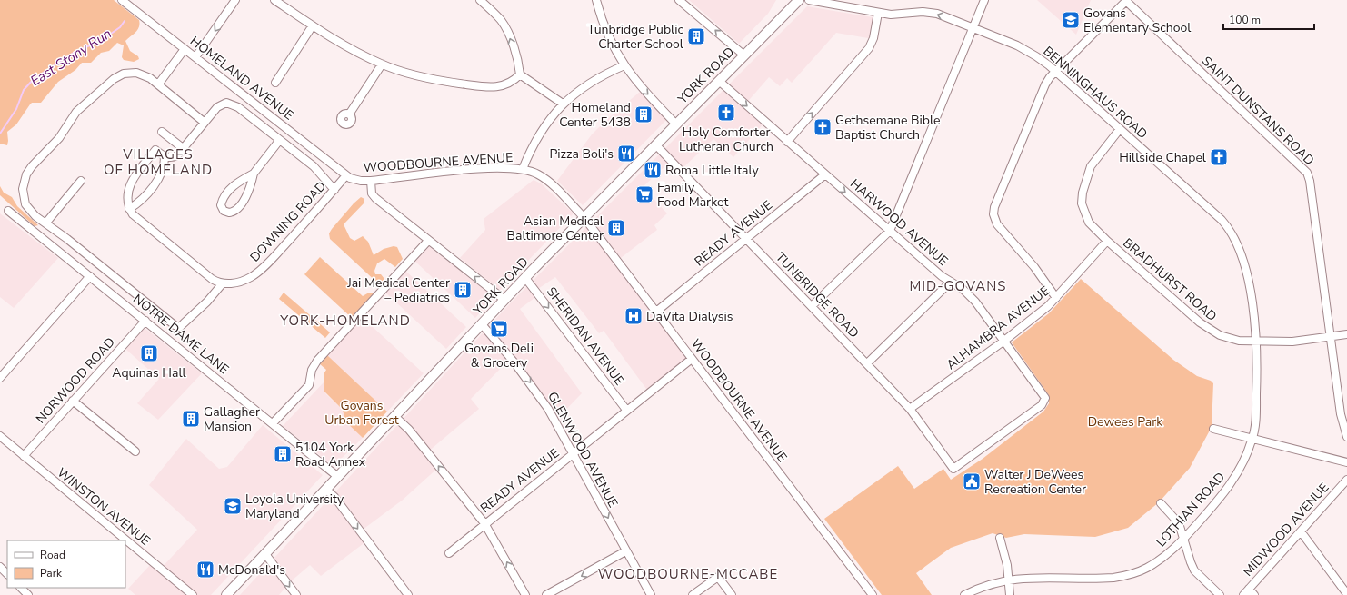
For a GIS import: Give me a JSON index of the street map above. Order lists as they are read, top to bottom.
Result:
{
  "streets": {
    "main road": ["YORK ROAD"],
    "street": [
      "HOMELAND AVENUE",
      "BENNINGHAUS ROAD",
      "SAINT DUNSTANS ROAD",
      "WOODBOURNE AVENUE",
      "DOWNING ROAD",
      "HARWOOD AVENUE",
      "READY AVENUE",
      "BRADHURST ROAD",
      "TUNBRIDGE ROAD",
      "ALHAMBRA AVENUE",
      "NOTRE DAME LANE",
      "SHERIDAN AVENUE",
      "NORWOOD ROAD",
      "GLENWOOD AVENUE",
      "WINSTON AVENUE",
      "LOTHIAN ROAD",
      "MIDWOOD AVENUE"
    ]
  },
  "crossings": [
    ["YORK ROAD", "WOODBOURNE AVENUE"],
    ["YORK ROAD", "HARWOOD AVENUE"],
    ["YORK ROAD", "TUNBRIDGE ROAD"],
    ["YORK ROAD", "NOTRE DAME LANE"],
    ["YORK ROAD", "SHERIDAN AVENUE"],
    ["YORK ROAD", "GLENWOOD AVENUE"],
    ["HOMELAND AVENUE", "WOODBOURNE AVENUE"],
    ["HOMELAND AVENUE", "DOWNING ROAD"],
    ["BENNINGHAUS ROAD", "BRADHURST ROAD"],
    ["BENNINGHAUS ROAD", "LOTHIAN ROAD"],
    ["SAINT DUNSTANS ROAD", "BRADHURST ROAD"],
    ["WOODBOURNE AVENUE", "DOWNING ROAD"],
    ["WOODBOURNE AVENUE", "READY AVENUE"],
    ["HARWOOD AVENUE", "READY AVENUE"],
    ["HARWOOD AVENUE", "TUNBRIDGE ROAD"],
    ["HARWOOD AVENUE", "ALHAMBRA AVENUE"],
    ["READY AVENUE", "TUNBRIDGE ROAD"],
    ["READY AVENUE", "SHERIDAN AVENUE"],
    ["READY AVENUE", "GLENWOOD AVENUE"],
    ["BRADHURST ROAD", "ALHAMBRA AVENUE"],
    ["BRADHURST ROAD", "LOTHIAN ROAD"],
    ["TUNBRIDGE ROAD", "ALHAMBRA AVENUE"],
    ["NOTRE DAME LANE", "NORWOOD ROAD"],
    ["NORWOOD ROAD", "WINSTON AVENUE"]
  ],
  "one_way": ["SHERIDAN AVENUE", "GLENWOOD AVENUE"],
  "districts": [
    "VILLAGES OF HOMELAND",
    "MID-GOVANS",
    "YORK-HOMELAND",
    "WOODBOURNE-MCCABE"
  ],
  "water": ["East Stony Run"],
  "parks": ["Govans Urban Forest", "Dewees Park"],
  "places": {
    "school or university": ["Govans Elementary School", "Loyola University Maryland"],
    "building": [
      "Tunbridge Public Charter School",
      "Homeland Center 5438",
      "Asian Medical Baltimore Center",
      "Jai Medical Center – Pediatrics",
      "Aquinas Hall",
      "Gallagher Mansion",
      "5104 York Road Annex"
    ],
    "church": ["Holy Comforter Lutheran Church", "Gethsemane Bible Baptist Church", "Hillside Chapel"],
    "restaurant": ["Pizza Boli's", "Roma Little Italy", "McDonald's"],
    "supermarket": ["Family Food Market", "Govans Deli & Grocery"],
    "hospital": ["DaVita Dialysis"],
    "public building": ["Walter J DeWees Recreation Center"]
  },
  "legend": ["Road", "Park"],
  "scale_bar": "100 m"
}
